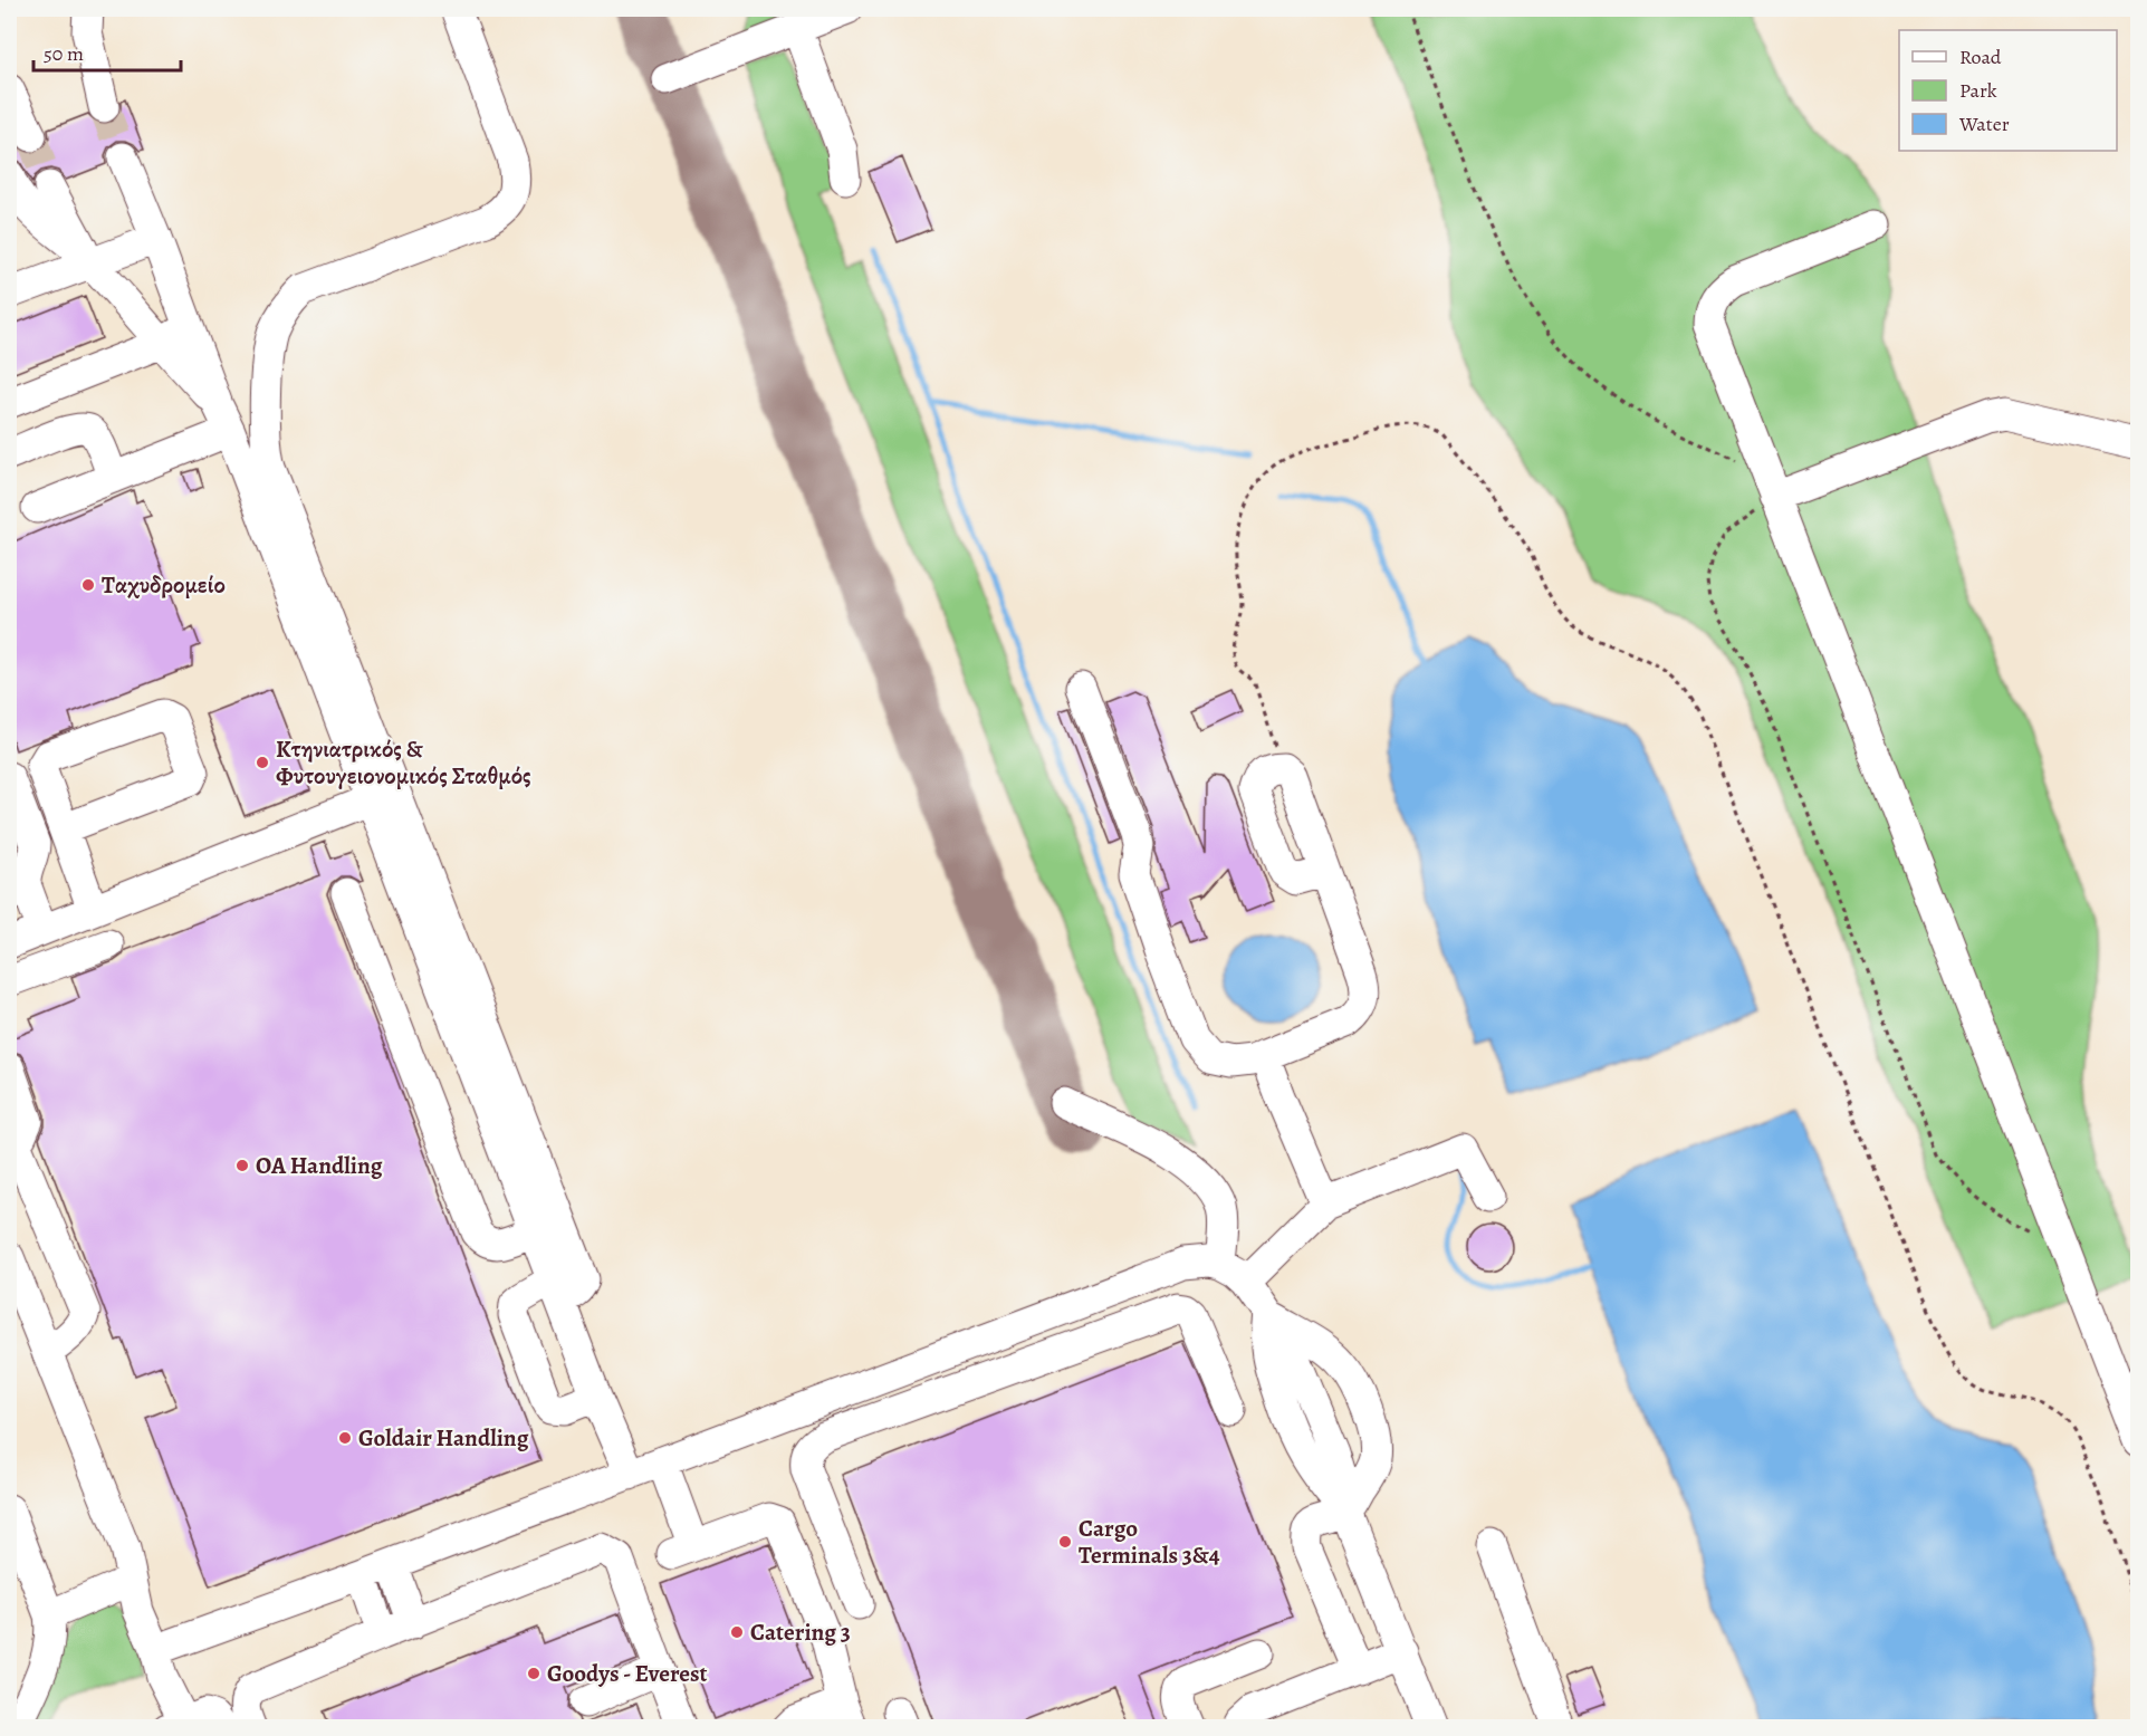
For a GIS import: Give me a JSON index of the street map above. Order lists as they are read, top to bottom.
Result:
{
  "places": [
    "Ταχυδρομείο",
    "Κτηνιατρικός & Φυτουγειονομικός Σταθμός",
    "OA Handling",
    "Goldair Handling",
    "Cargo Terminals 3&4",
    "Catering 3",
    "Goodys - Everest"
  ],
  "legend": ["Road", "Park", "Water"],
  "scale_bar": "50 m"
}
